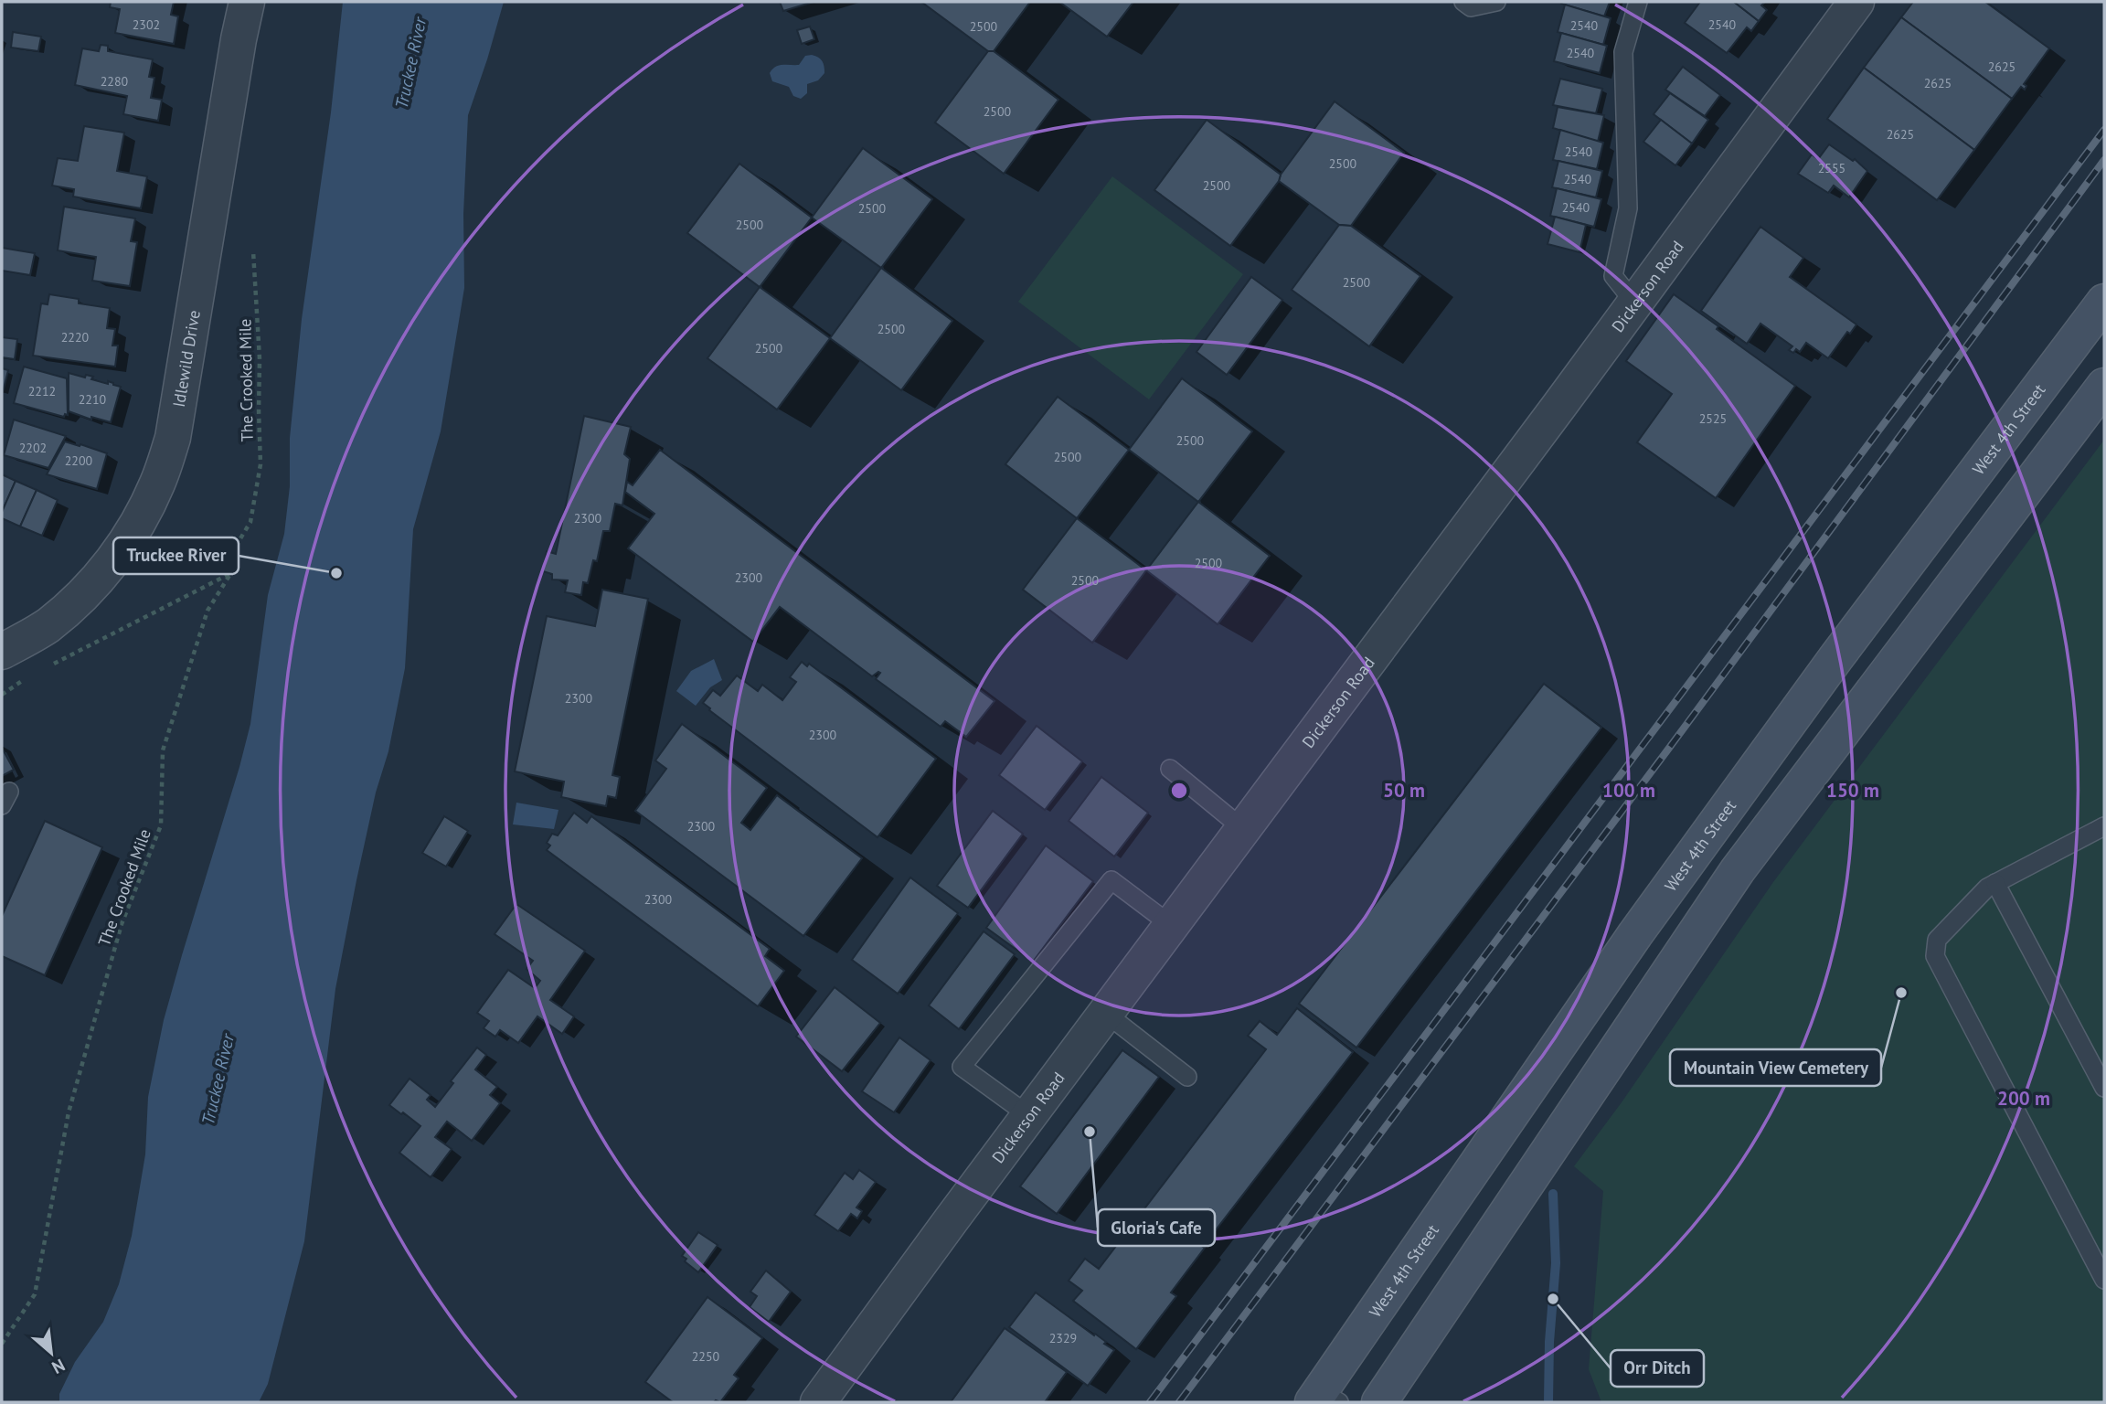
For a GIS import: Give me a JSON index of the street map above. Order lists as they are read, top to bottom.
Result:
{
  "streets": {
    "main road": ["West 4th Street"],
    "street": ["Dickerson Road", "Idlewild Drive"],
    "path": ["The Crooked Mile"]
  },
  "water": ["Truckee River"],
  "places": [
    "Truckee River",
    "Mountain View Cemetery",
    "Gloria's Cafe",
    "Orr Ditch"
  ],
  "house_numbers": [
    "2302",
    "2540",
    "2540",
    "2500",
    "2540",
    "2625",
    "2280",
    "2625",
    "2500",
    "2625",
    "2540",
    "2500",
    "2555",
    "2540",
    "2500",
    "2540",
    "2500",
    "2500",
    "2500",
    "2500",
    "2220",
    "2500",
    "2212",
    "2210",
    "2525",
    "2500",
    "2202",
    "2500",
    "2200",
    "2300",
    "2500",
    "2300",
    "2500",
    "2300",
    "2300",
    "2300",
    "2300",
    "2329",
    "2250"
  ],
  "north": "bottom right",
  "rings": [
    "50 m",
    "100 m",
    "150 m",
    "200 m"
  ]
}
